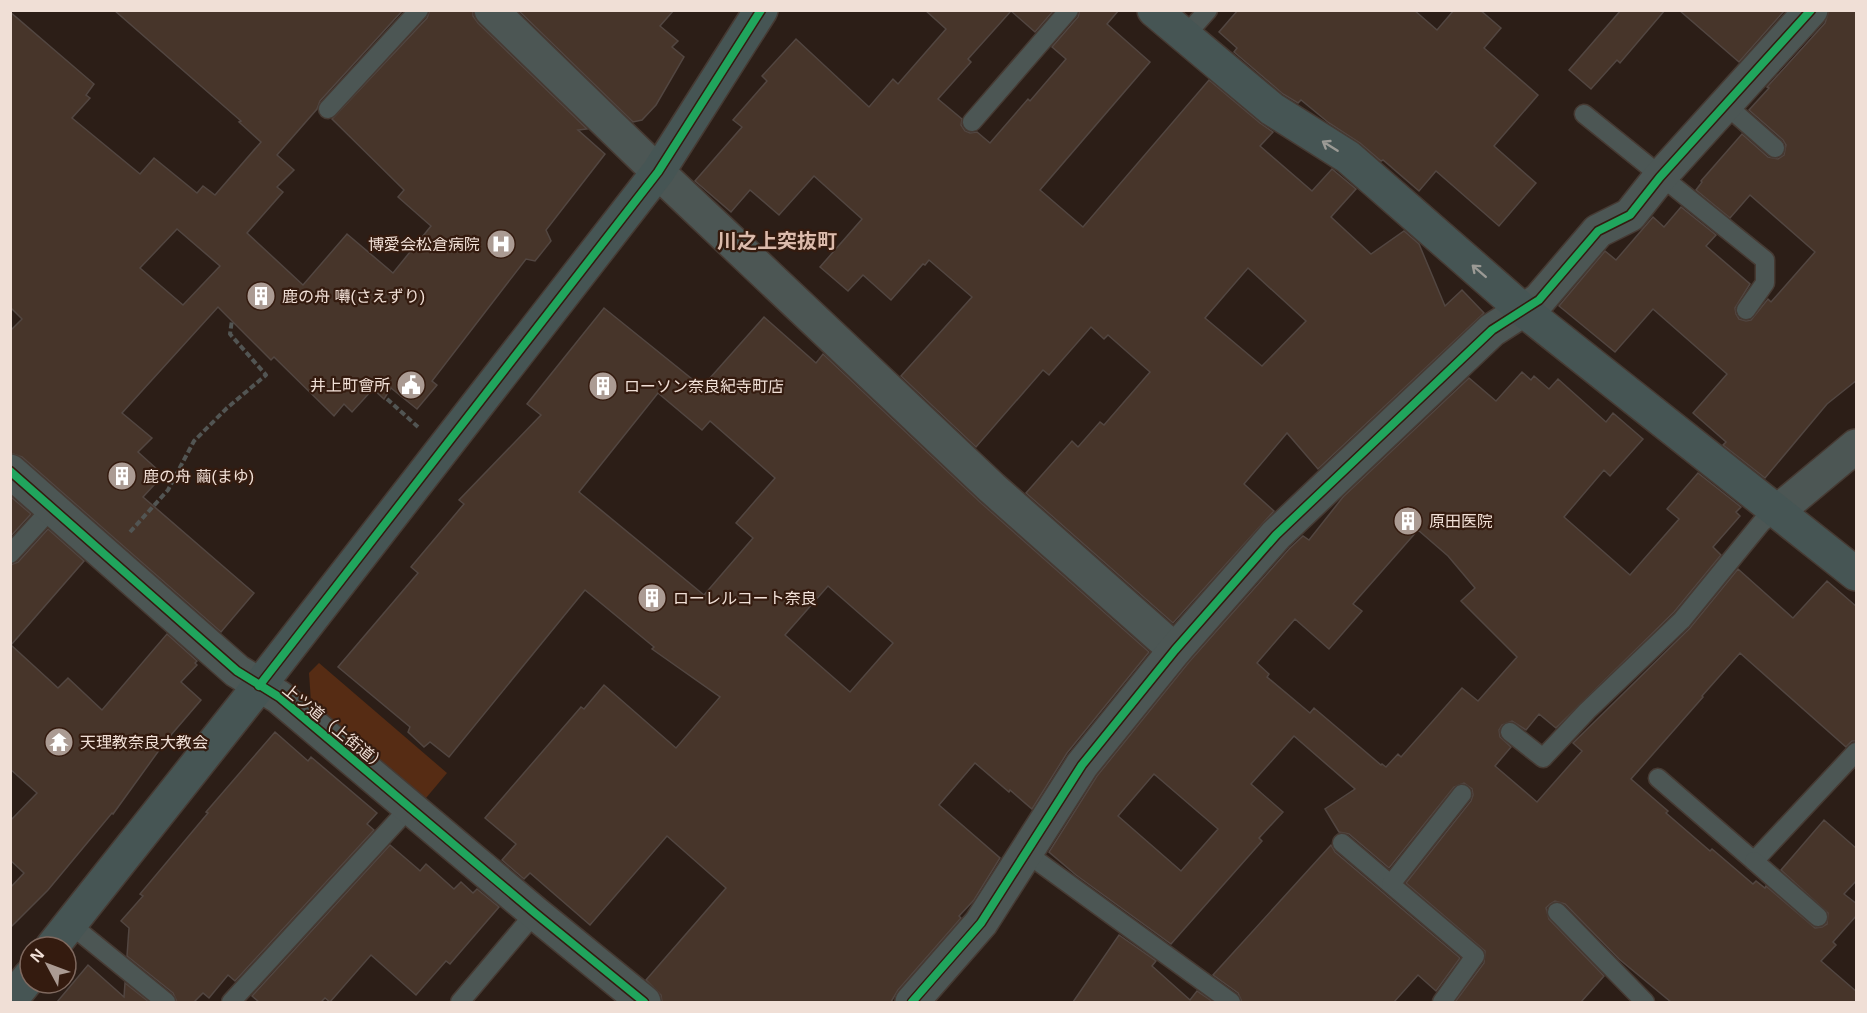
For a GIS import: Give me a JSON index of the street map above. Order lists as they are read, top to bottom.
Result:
{
  "streets": {
    "street": ["上ツ道（上街道）"]
  },
  "districts": ["川之上突抜町"],
  "places": {
    "hospital": ["博愛会松倉病院"],
    "building": [
      "鹿の舟 囀(さえずり)",
      "ローソン奈良紀寺町店",
      "鹿の舟 繭(まゆ)",
      "原田医院",
      "ローレルコート奈良"
    ],
    "public building": ["井上町會所"],
    "temple": ["天理教奈良大教会"]
  },
  "north": "top left"
}
